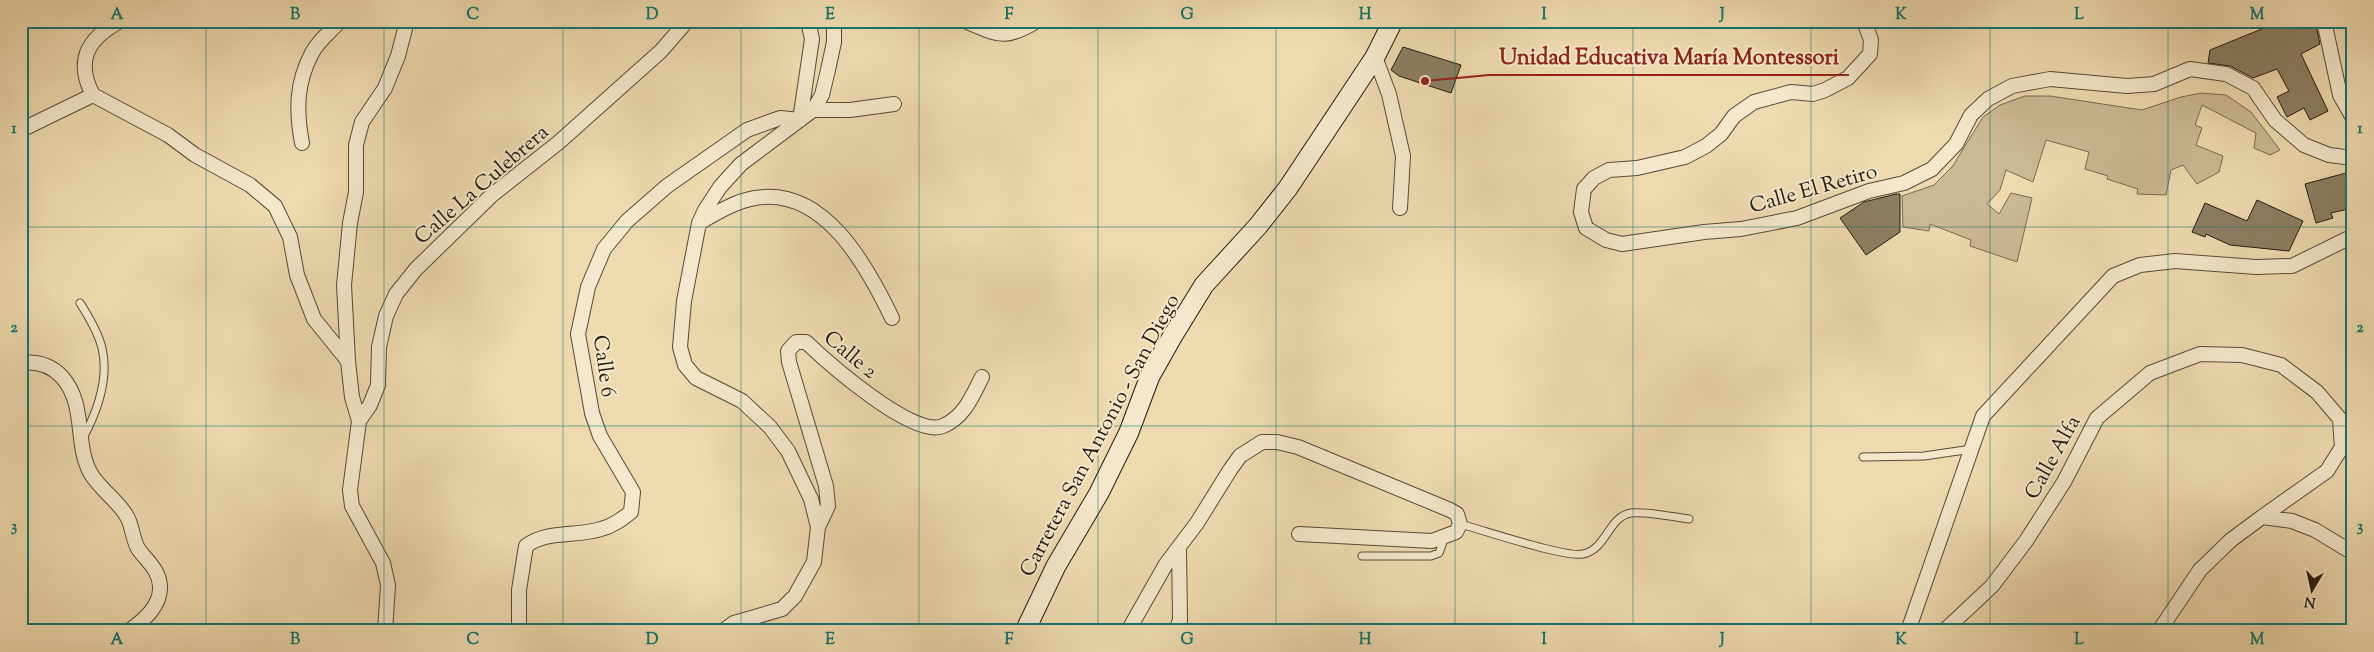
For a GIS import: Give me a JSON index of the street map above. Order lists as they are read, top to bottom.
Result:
{
  "streets": {
    "street": [
      "Calle La Culebrera",
      "Calle El Retiro",
      "Calle 2",
      "Calle 6",
      "Carretera San Antonio - San Diego",
      "Calle Alfa"
    ]
  },
  "places": ["Unidad Educativa María Montessori"],
  "north": "bottom",
  "grid": {
    "columns": [
      "A",
      "B",
      "C",
      "D",
      "E",
      "F",
      "G",
      "H",
      "I",
      "J",
      "K",
      "L",
      "M"
    ],
    "rows": ["1", "2", "3"]
  }
}
